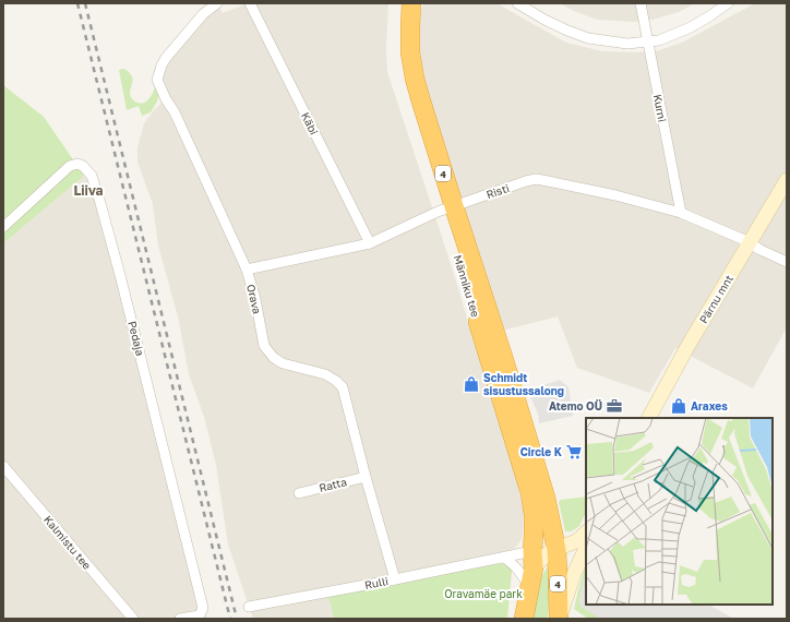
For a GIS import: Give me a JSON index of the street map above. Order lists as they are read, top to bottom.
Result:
{
  "streets": {
    "highway": ["4", "Männiku tee"],
    "main road": ["Pärnu mnt"],
    "street": [
      "Kurni",
      "Käbi",
      "Risti",
      "Orava",
      "Pedaja",
      "Ratta",
      "Kalmistu tee",
      "Rulli"
    ]
  },
  "crossings": [
    ["Kurni", "Risti"],
    ["Käbi", "Risti"],
    ["4", "Männiku tee"],
    ["4", "Rulli"],
    ["Risti", "Männiku tee"],
    ["Risti", "Orava"],
    ["Risti", "Pärnu mnt"],
    ["Männiku tee", "Rulli"],
    ["Orava", "Ratta"],
    ["Orava", "Rulli"]
  ],
  "districts": ["Liiva"],
  "parks": ["Oravamäe park"],
  "places": {
    "shop": ["Schmidt sisustussalong", "Araxes"],
    "office": ["Atemo OÜ"],
    "supermarket": ["Circle K"]
  }
}
